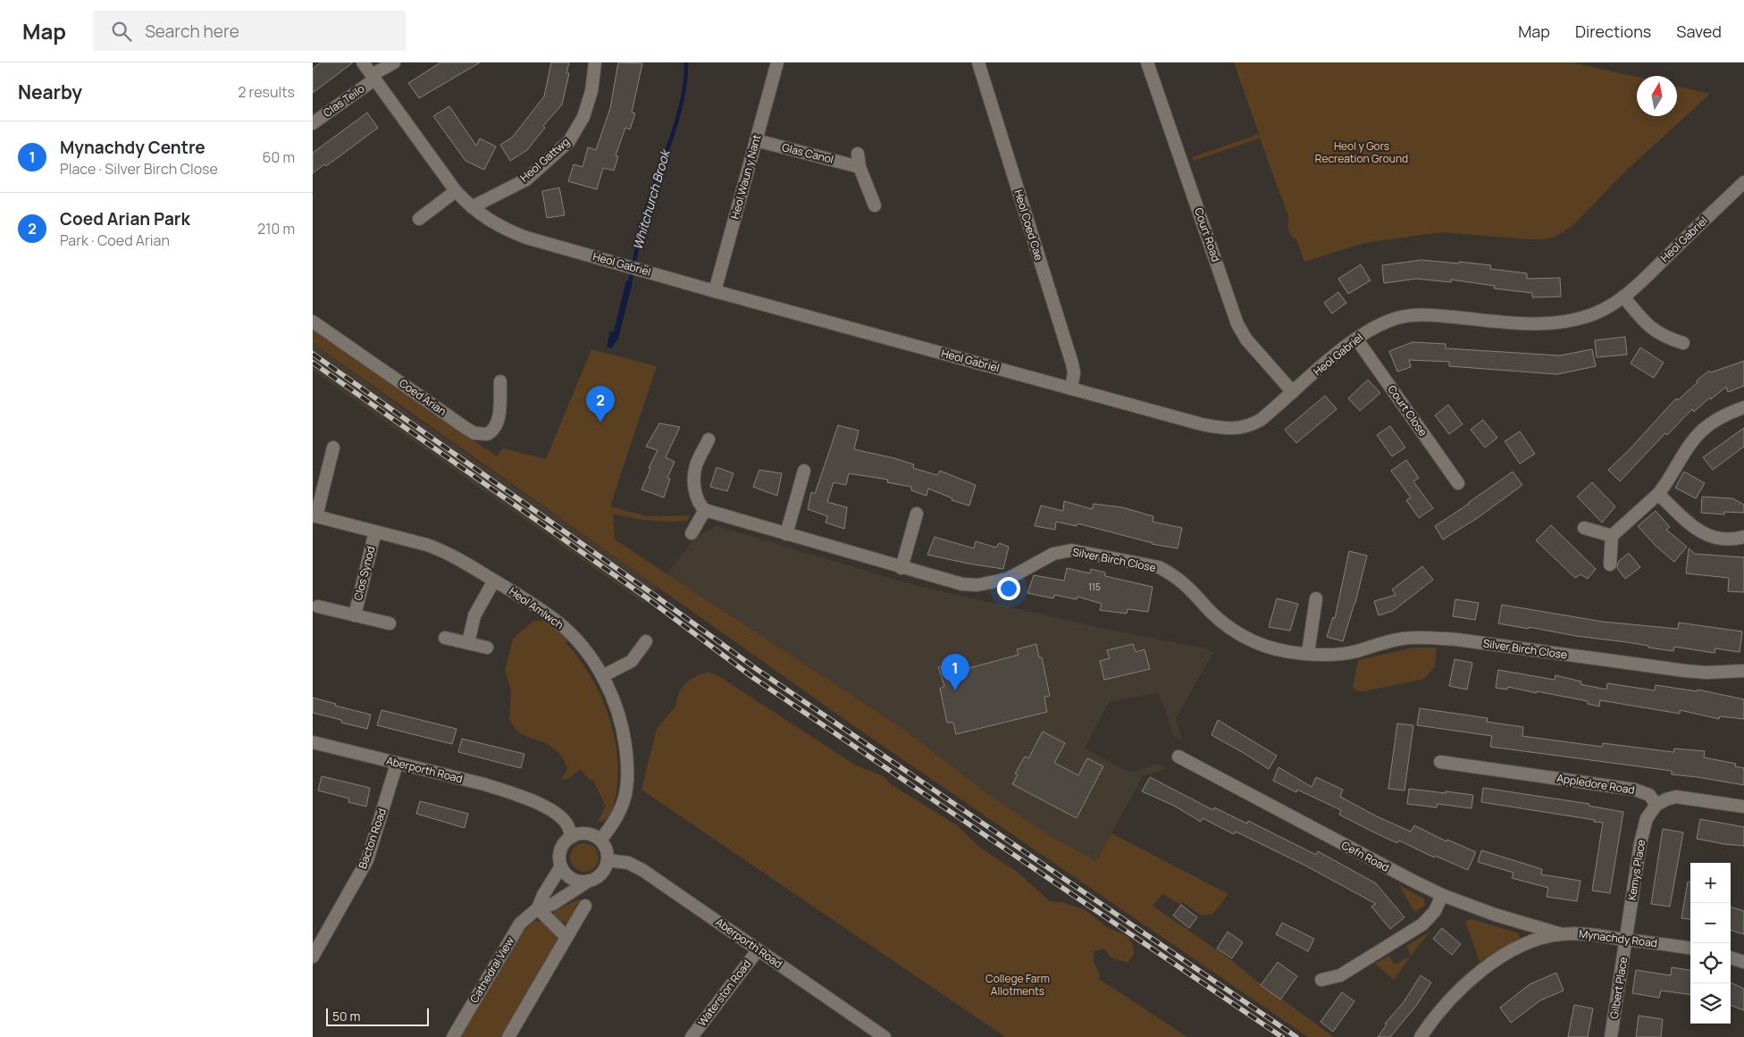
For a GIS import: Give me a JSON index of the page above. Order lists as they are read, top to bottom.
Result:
{
  "streets": {
    "street": [
      "Clas Teilo",
      "Glas Canol",
      "Heol Gattwg",
      "Heol Waun y Nant",
      "Heol Coed Cae",
      "Court Road",
      "Heol Gabriel",
      "Coed Arian",
      "Court Close",
      "Silver Birch Close",
      "Clos Synod",
      "Heol Amlwch",
      "Aberporth Road",
      "Appledore Road",
      "Bacton Road",
      "Cefn Road",
      "Kemys Place",
      "Mynachdy Road",
      "Cathedral View",
      "Gilbert Place",
      "Waterston Road"
    ]
  },
  "crossings": [
    ["Clas Teilo", "Heol Gabriel"],
    ["Glas Canol", "Heol Waun y Nant"],
    ["Heol Gattwg", "Heol Gabriel"],
    ["Heol Waun y Nant", "Heol Gabriel"],
    ["Heol Coed Cae", "Heol Gabriel"],
    ["Court Road", "Heol Gabriel"],
    ["Heol Gabriel", "Court Close"],
    ["Clos Synod", "Heol Amlwch"],
    ["Heol Amlwch", "Aberporth Road"],
    ["Heol Amlwch", "Cathedral View"],
    ["Aberporth Road", "Bacton Road"],
    ["Aberporth Road", "Cathedral View"],
    ["Aberporth Road", "Waterston Road"],
    ["Appledore Road", "Kemys Place"],
    ["Cefn Road", "Mynachdy Road"],
    ["Kemys Place", "Mynachdy Road"],
    ["Kemys Place", "Gilbert Place"],
    ["Mynachdy Road", "Gilbert Place"]
  ],
  "water": ["Whitchurch Brook"],
  "parks": ["Heol y Gors Recreation Ground", "College Farm Allotments"],
  "house_numbers": ["115"],
  "scale_bar": "50 m",
  "north": "top",
  "page": {
    "header": "Map",
    "search": "Search here",
    "nav": ["Map", "Directions", "Saved"],
    "heading": ["Nearby", "2 results"],
    "list": [
      {
        "mark": "1",
        "name": "Mynachdy Centre",
        "note": "Place · Silver Birch Close",
        "value": "60 m"
      },
      {
        "mark": "2",
        "name": "Coed Arian Park",
        "note": "Park · Coed Arian",
        "value": "210 m"
      }
    ],
    "pins": ["2", "1"],
    "map_buttons": ["+", "−"],
    "scale": "50 m"
  }
}
